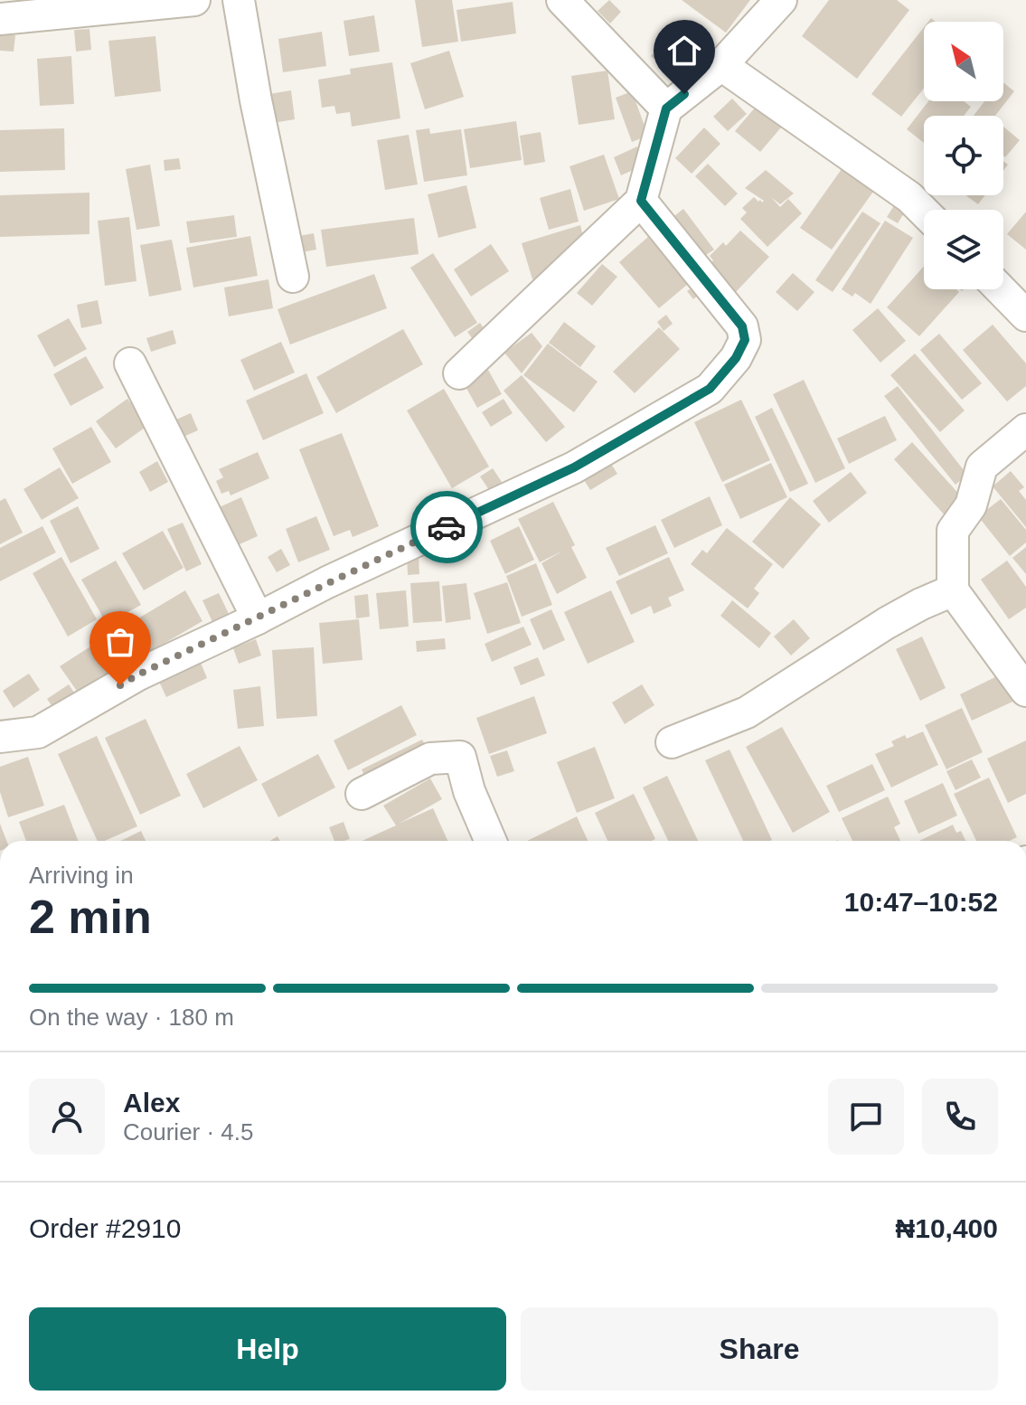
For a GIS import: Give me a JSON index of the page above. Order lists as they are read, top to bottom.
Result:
{
  "north": "top left",
  "page": {
    "heading": ["2 min", "Arriving in", "10:47–10:52"],
    "panel": [
      "Alex",
      "Courier · 4.5",
      "Order #2910",
      "₦10,400"
    ],
    "bar": "On the way · 180 m",
    "buttons": ["Help", "Share"]
  }
}
